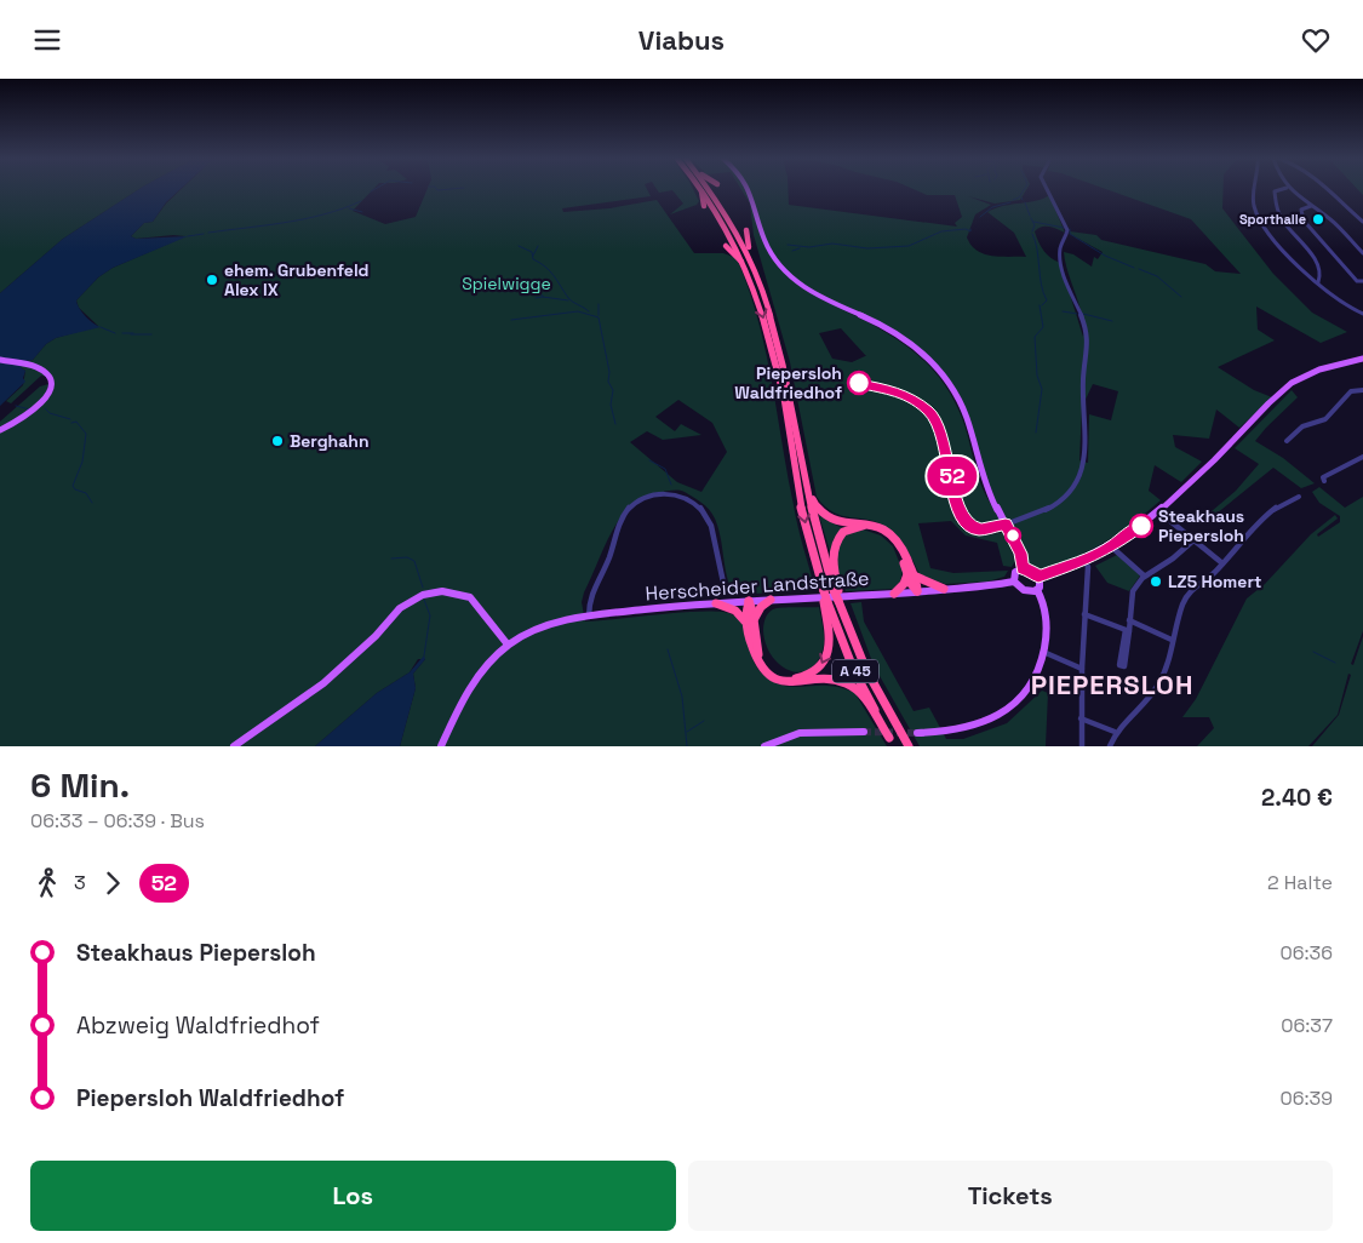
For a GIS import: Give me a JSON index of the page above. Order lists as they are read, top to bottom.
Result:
{
  "streets": {
    "highway": ["A 45"],
    "main road": ["Herscheider Landstraße"]
  },
  "districts": ["PIEPERSLOH"],
  "parks": ["Spielwigge"],
  "places": [
    "Sporthalle",
    "ehem. Grubenfeld Alex IX",
    "Piepersloh Waldfriedhof",
    "Berghahn",
    "Steakhaus Piepersloh",
    "LZ5 Homert"
  ],
  "lines": ["bus line 52"],
  "page": {
    "header": "Viabus",
    "on_map": "52",
    "heading": ["6 Min.", "06:33 – 06:39 · Bus", "2.40 €"],
    "legs": ["3", "52", "2 Halte"],
    "list": [
      {
        "name": "Steakhaus Piepersloh",
        "value": "06:36"
      },
      {
        "name": "Abzweig Waldfriedhof",
        "value": "06:37"
      },
      {
        "name": "Piepersloh Waldfriedhof",
        "value": "06:39"
      }
    ],
    "buttons": ["Los", "Tickets"]
  }
}
